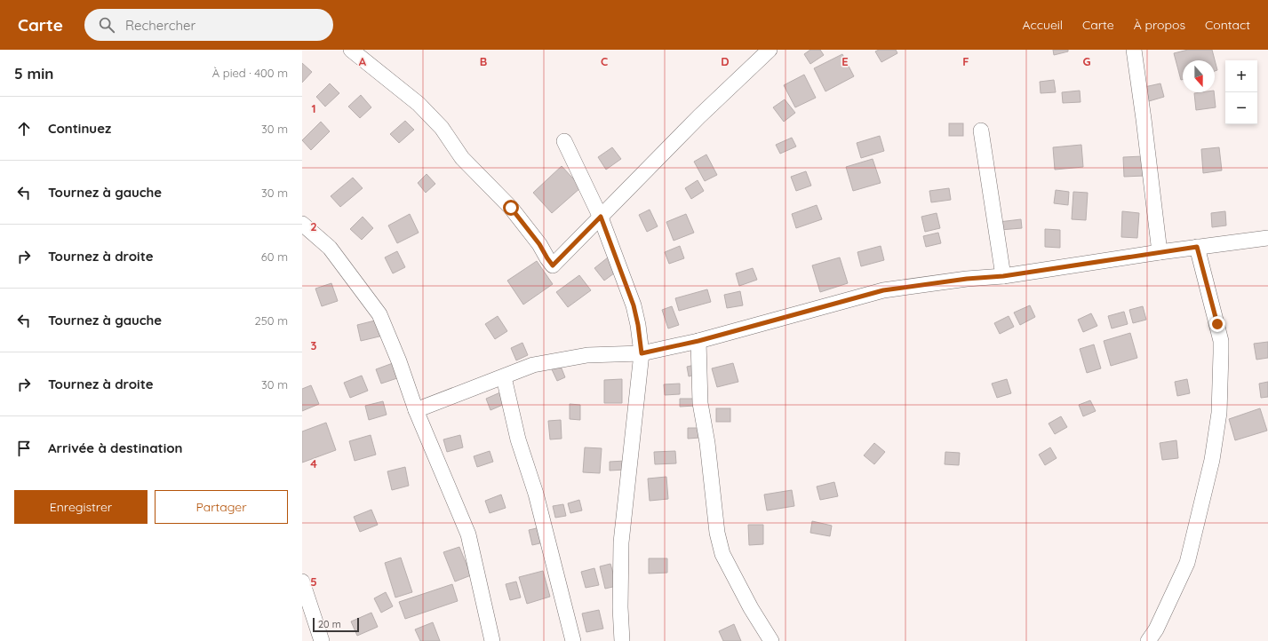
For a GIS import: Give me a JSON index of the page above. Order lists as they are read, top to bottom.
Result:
{
  "scale_bar": "20 m",
  "north": "bottom",
  "page": {
    "header": "Carte",
    "search": "Rechercher",
    "nav": [
      "Accueil",
      "Carte",
      "À propos",
      "Contact"
    ],
    "heading": ["5 min", "À pied · 400 m"],
    "map_buttons": ["+", "−"],
    "list": [
      ["Continuez", "30 m"],
      ["Tournez à gauche", "30 m"],
      ["Tournez à droite", "60 m"],
      ["Tournez à gauche", "250 m"],
      ["Tournez à droite", "30 m"],
      "Arrivée à destination"
    ],
    "buttons": ["Enregistrer", "Partager"],
    "scale": "20 m"
  },
  "grid": {
    "columns": [
      "A",
      "B",
      "C",
      "D",
      "E",
      "F",
      "G"
    ],
    "rows": [
      "1",
      "2",
      "3",
      "4",
      "5"
    ]
  }
}
